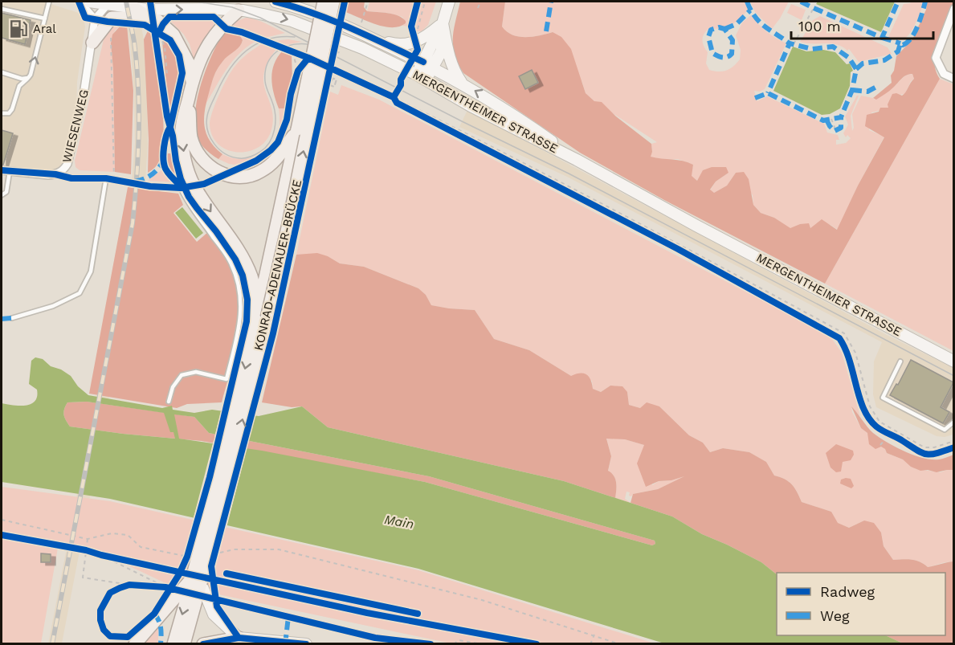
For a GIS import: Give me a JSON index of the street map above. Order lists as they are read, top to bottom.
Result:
{
  "streets": {
    "main road": ["MERGENTHEIMER STRASSE", "KONRAD-ADENAUER-BRÜCKE"],
    "street": ["WIESENWEG"]
  },
  "water": ["Main"],
  "places": {
    "fuel station": ["Aral"]
  },
  "legend": ["Radweg", "Weg"],
  "scale_bar": "100 m"
}
